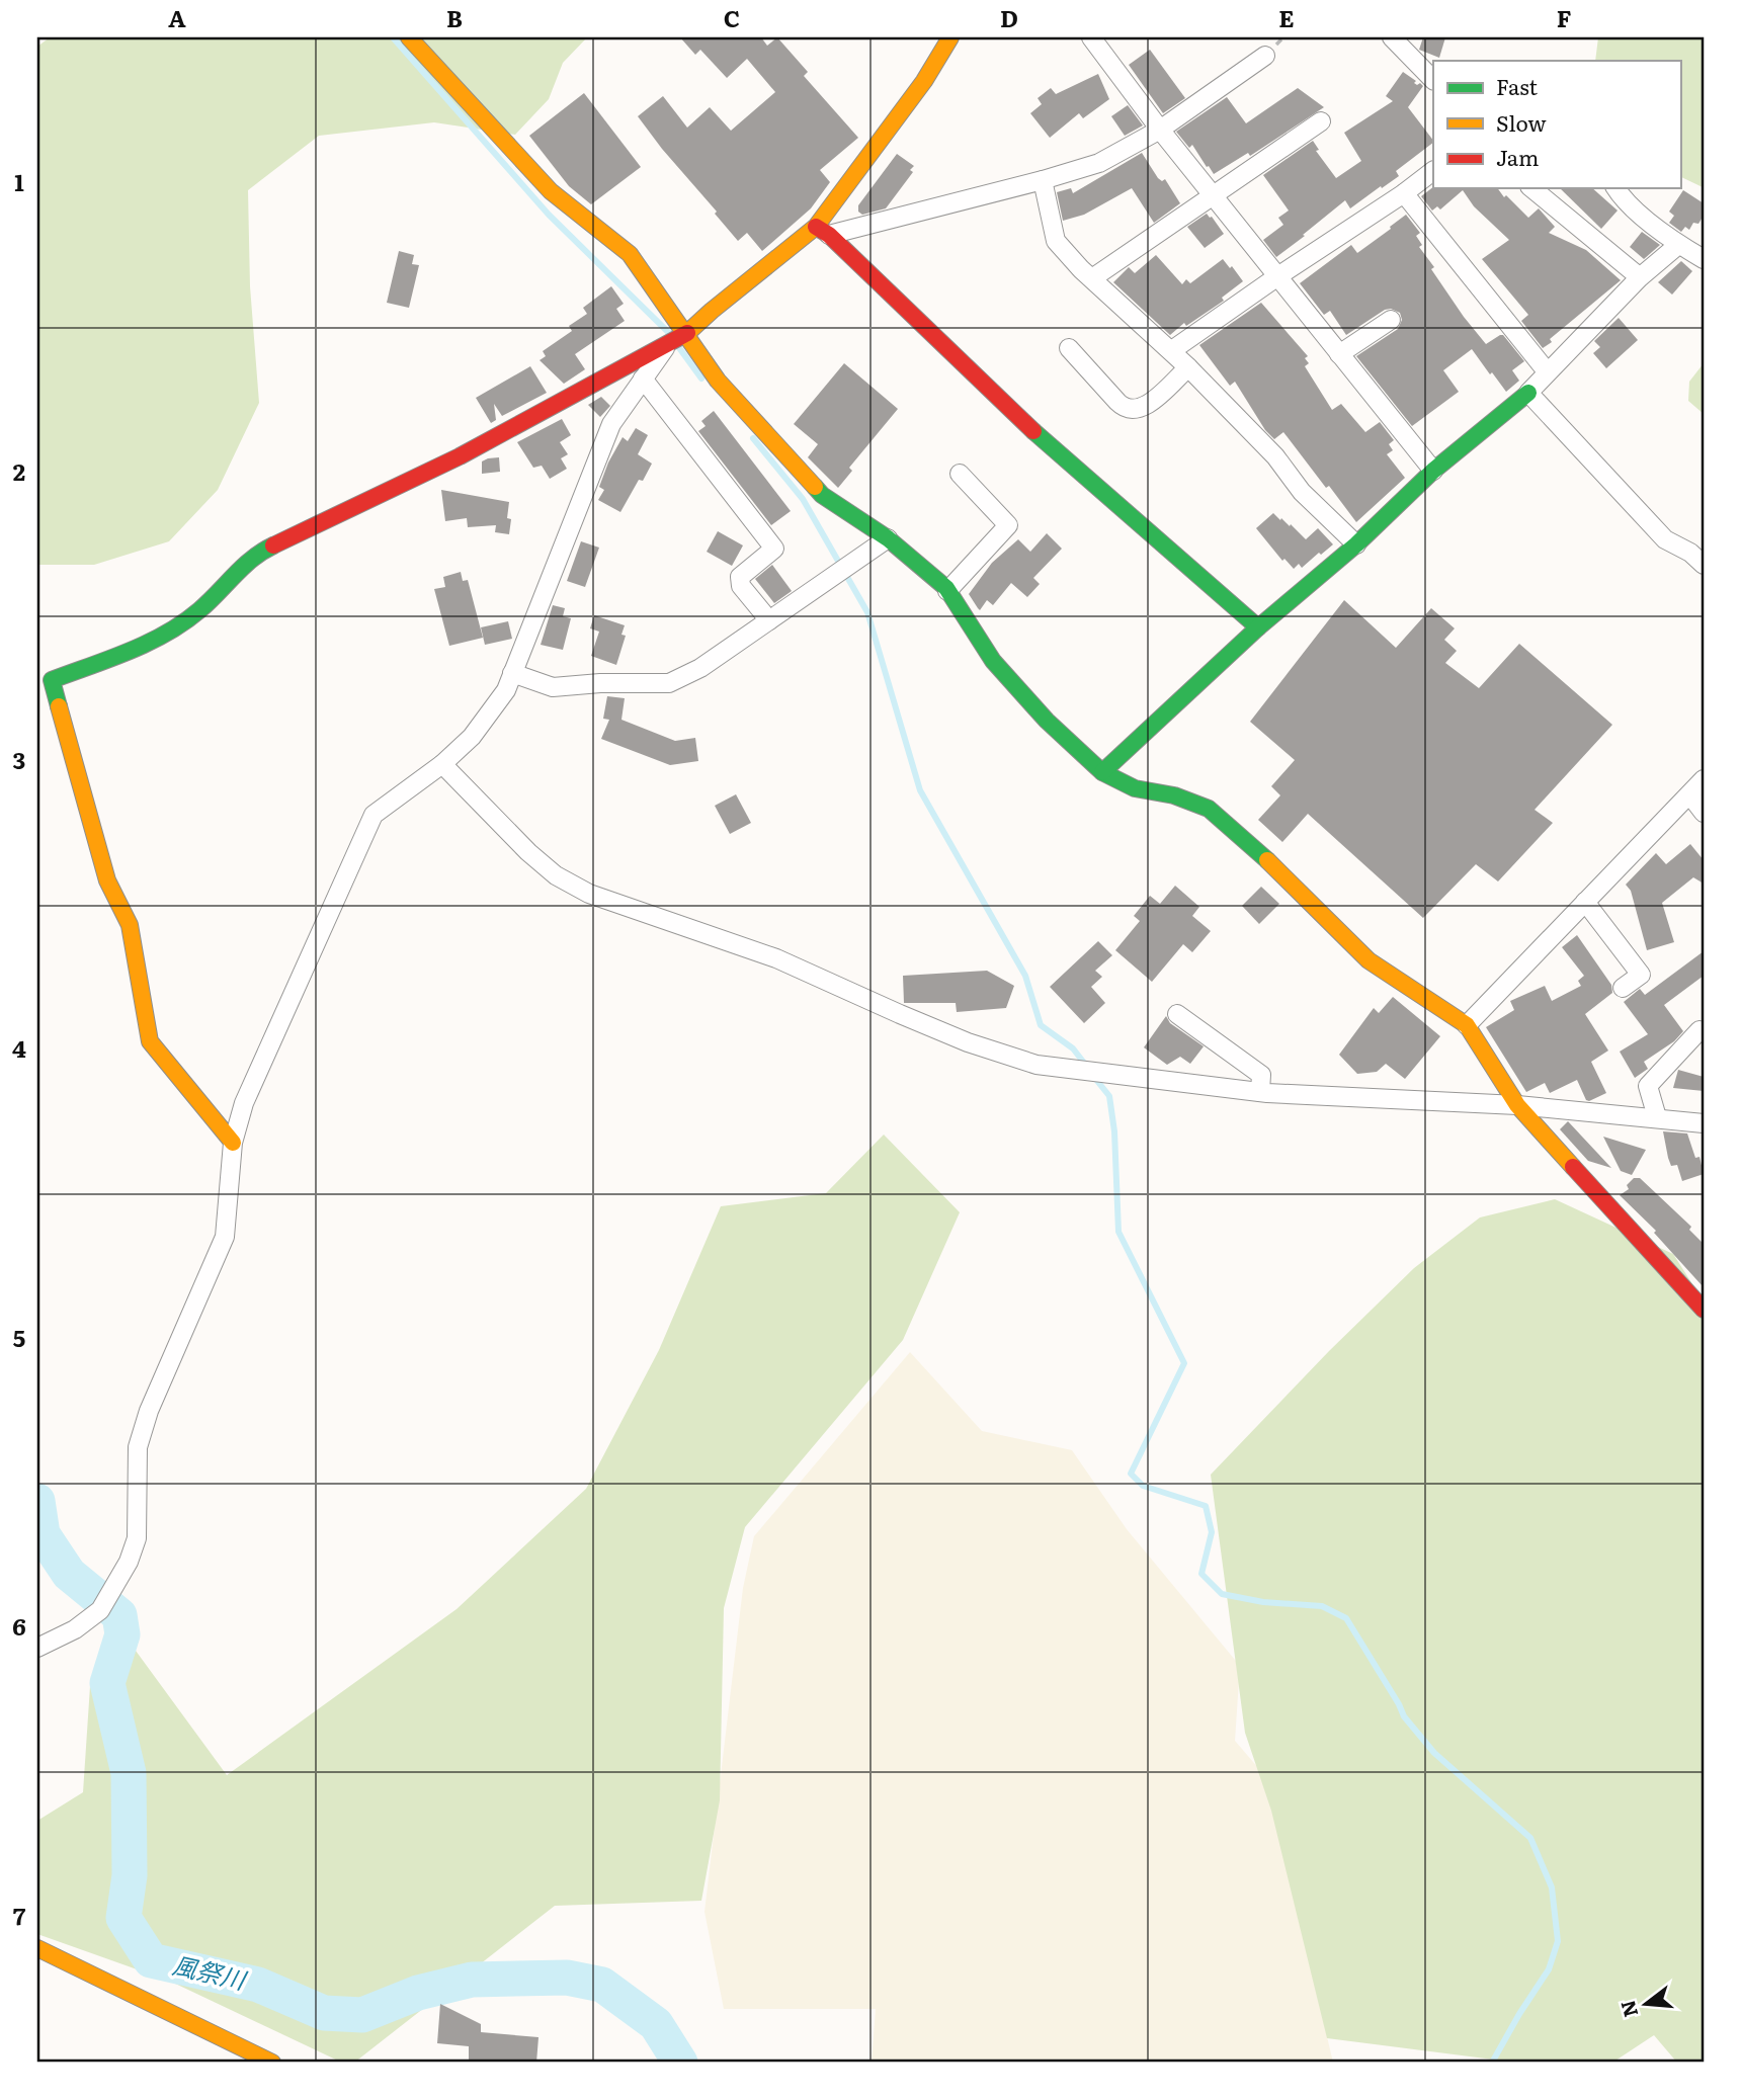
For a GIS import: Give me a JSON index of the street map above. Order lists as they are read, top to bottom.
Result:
{
  "water": ["風祭川"],
  "legend": ["Fast", "Slow", "Jam"],
  "north": "left",
  "grid": {
    "columns": [
      "A",
      "B",
      "C",
      "D",
      "E",
      "F"
    ],
    "rows": [
      "1",
      "2",
      "3",
      "4",
      "5",
      "6",
      "7"
    ]
  }
}
